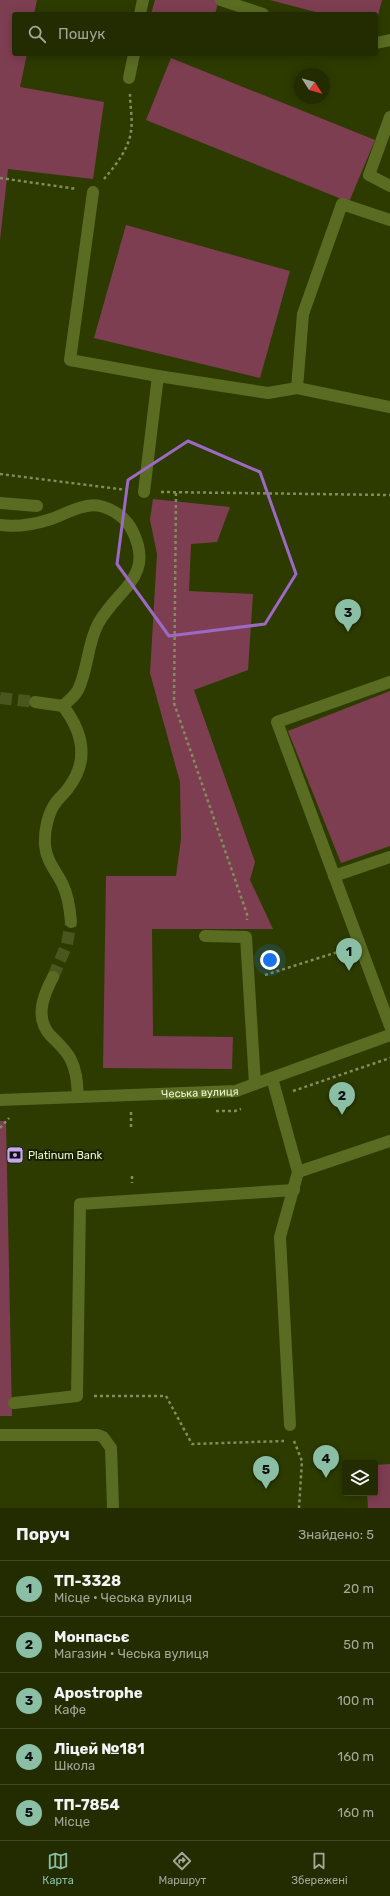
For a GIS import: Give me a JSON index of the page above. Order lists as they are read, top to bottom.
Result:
{
  "streets": {
    "street": ["Чеська вулиця"]
  },
  "places": {
    "bank": ["Platinum Bank"]
  },
  "north": "bottom right",
  "page": {
    "search": "Пошук",
    "pins": [
      "3",
      "1",
      "2",
      "4",
      "5"
    ],
    "heading": ["Поруч", "Знайдено: 5"],
    "list": [
      {
        "mark": "1",
        "name": "ТП-3328",
        "note": "Місце · Чеська вулиця",
        "value": "20 m"
      },
      {
        "mark": "2",
        "name": "Монпасьє",
        "note": "Магазин · Чеська вулиця",
        "value": "50 m"
      },
      {
        "mark": "3",
        "name": "Apostrophe",
        "note": "Кафе",
        "value": "100 m"
      },
      {
        "mark": "4",
        "name": "Ліцей №181",
        "note": "Школа",
        "value": "160 m"
      },
      {
        "mark": "5",
        "name": "ТП-7854",
        "note": "Місце",
        "value": "160 m"
      }
    ],
    "nav": ["Карта", "Маршрут", "Збережені"]
  }
}
